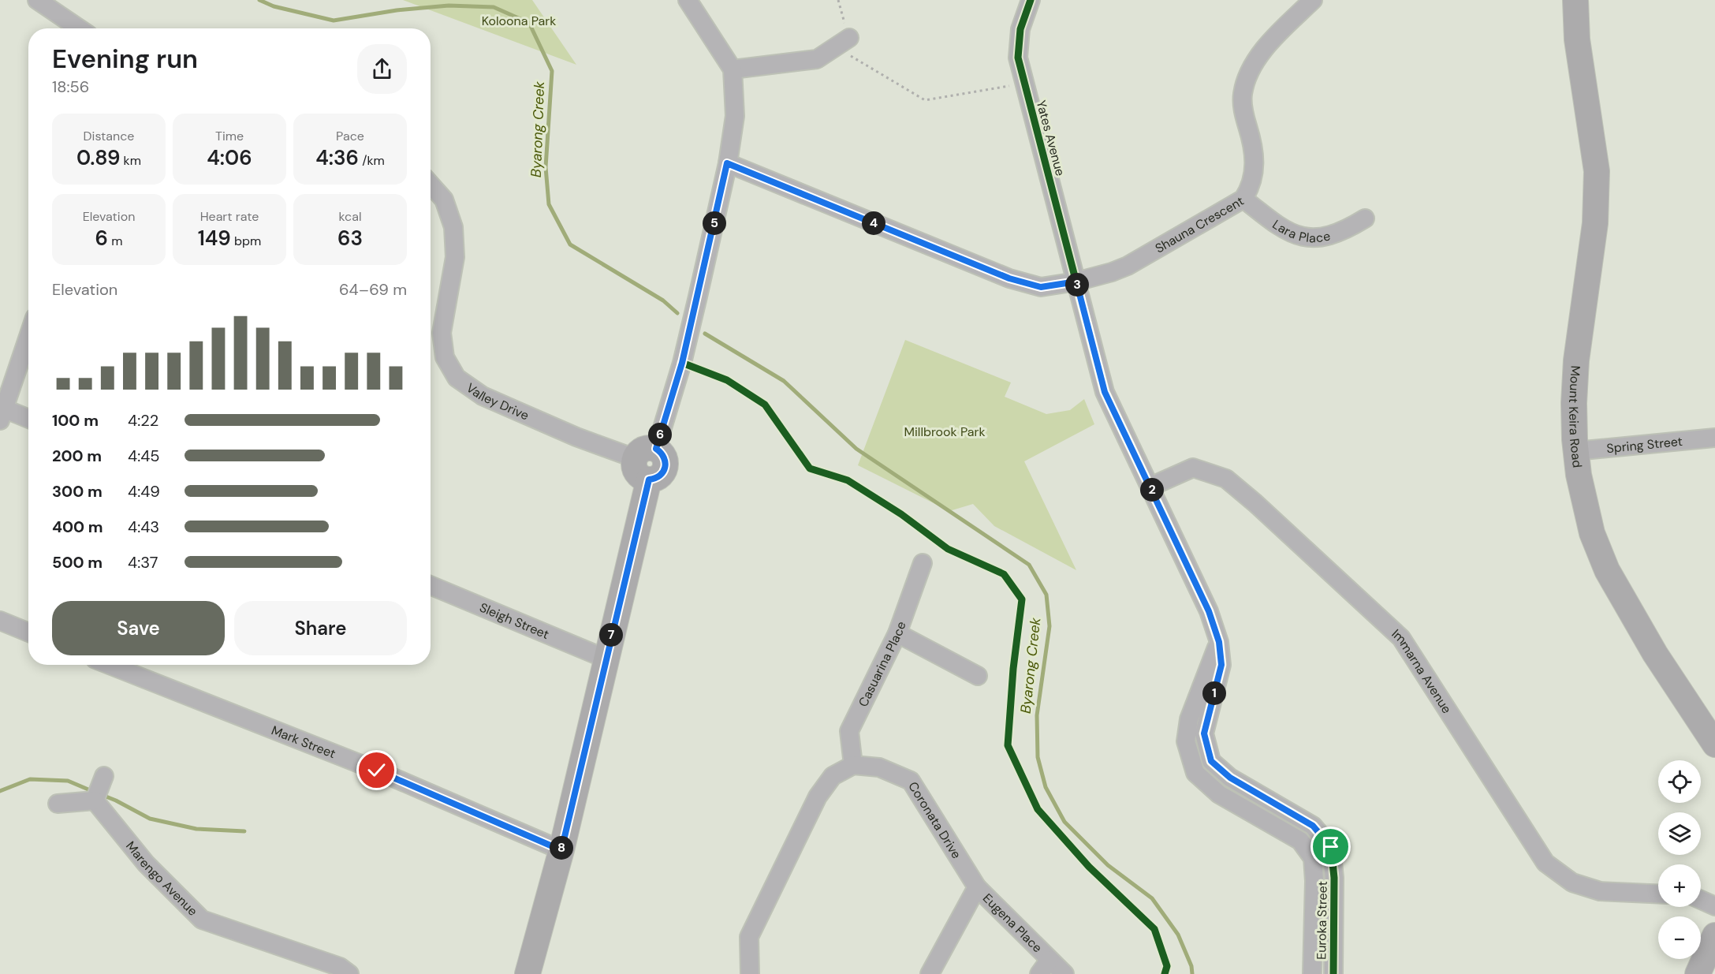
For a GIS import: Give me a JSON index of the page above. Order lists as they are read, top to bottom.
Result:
{
  "streets": {
    "main road": ["Mount Keira Road"],
    "street": [
      "Yates Avenue",
      "Shauna Crescent",
      "Lara Place",
      "Valley Drive",
      "Spring Street",
      "Sleigh Street",
      "Casuarina Place",
      "Immarna Avenue",
      "Mark Street",
      "Coronata Drive",
      "Marengo Avenue",
      "Euroka Street",
      "Eugena Place"
    ]
  },
  "crossings": [
    ["Yates Avenue", "Shauna Crescent"],
    ["Yates Avenue", "Euroka Street"],
    ["Shauna Crescent", "Lara Place"],
    ["Shauna Crescent", "Euroka Street"],
    ["Mount Keira Road", "Spring Street"],
    ["Casuarina Place", "Coronata Drive"],
    ["Immarna Avenue", "Euroka Street"],
    ["Coronata Drive", "Eugena Place"]
  ],
  "water": ["Byarong Creek"],
  "parks": ["Koloona Park", "Millbrook Park"],
  "page": {
    "heading": ["Evening run", "18:56"],
    "stats": [
      ["Distance", "0.89 km"],
      ["Time", "4:06"],
      ["Pace", "4:36 /km"],
      ["Elevation", "6 m"],
      ["Heart rate", "149 bpm"],
      ["kcal", "63"]
    ],
    "pins": [
      "4",
      "5",
      "3",
      "6",
      "2",
      "7",
      "1",
      "8"
    ],
    "chart": ["Elevation", "64–69 m"],
    "list": [
      {
        "name": "100 m",
        "note": "4:22"
      },
      {
        "name": "200 m",
        "note": "4:45"
      },
      {
        "name": "300 m",
        "note": "4:49"
      },
      {
        "name": "400 m",
        "note": "4:43"
      },
      {
        "name": "500 m",
        "note": "4:37"
      }
    ],
    "buttons": ["Save", "Share"],
    "map_buttons": ["+", "−"]
  }
}
